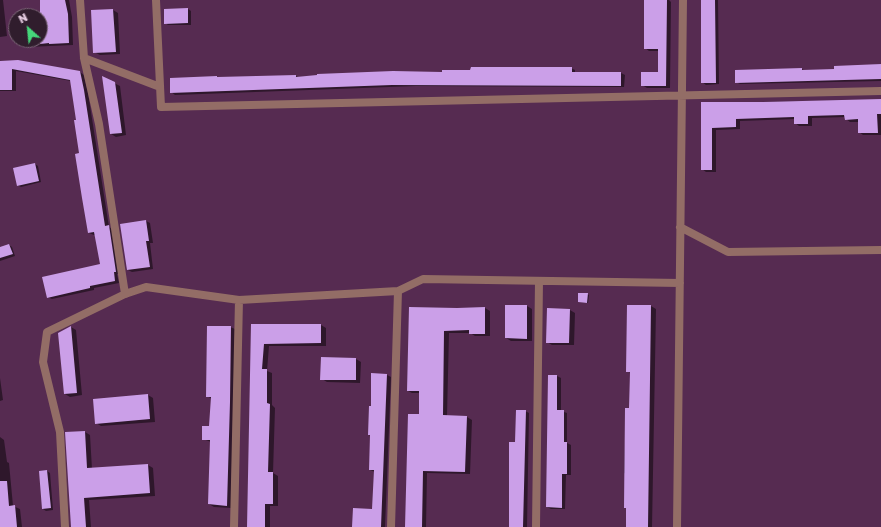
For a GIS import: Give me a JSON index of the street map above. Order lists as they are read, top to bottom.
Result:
{
  "north": "top left"
}
